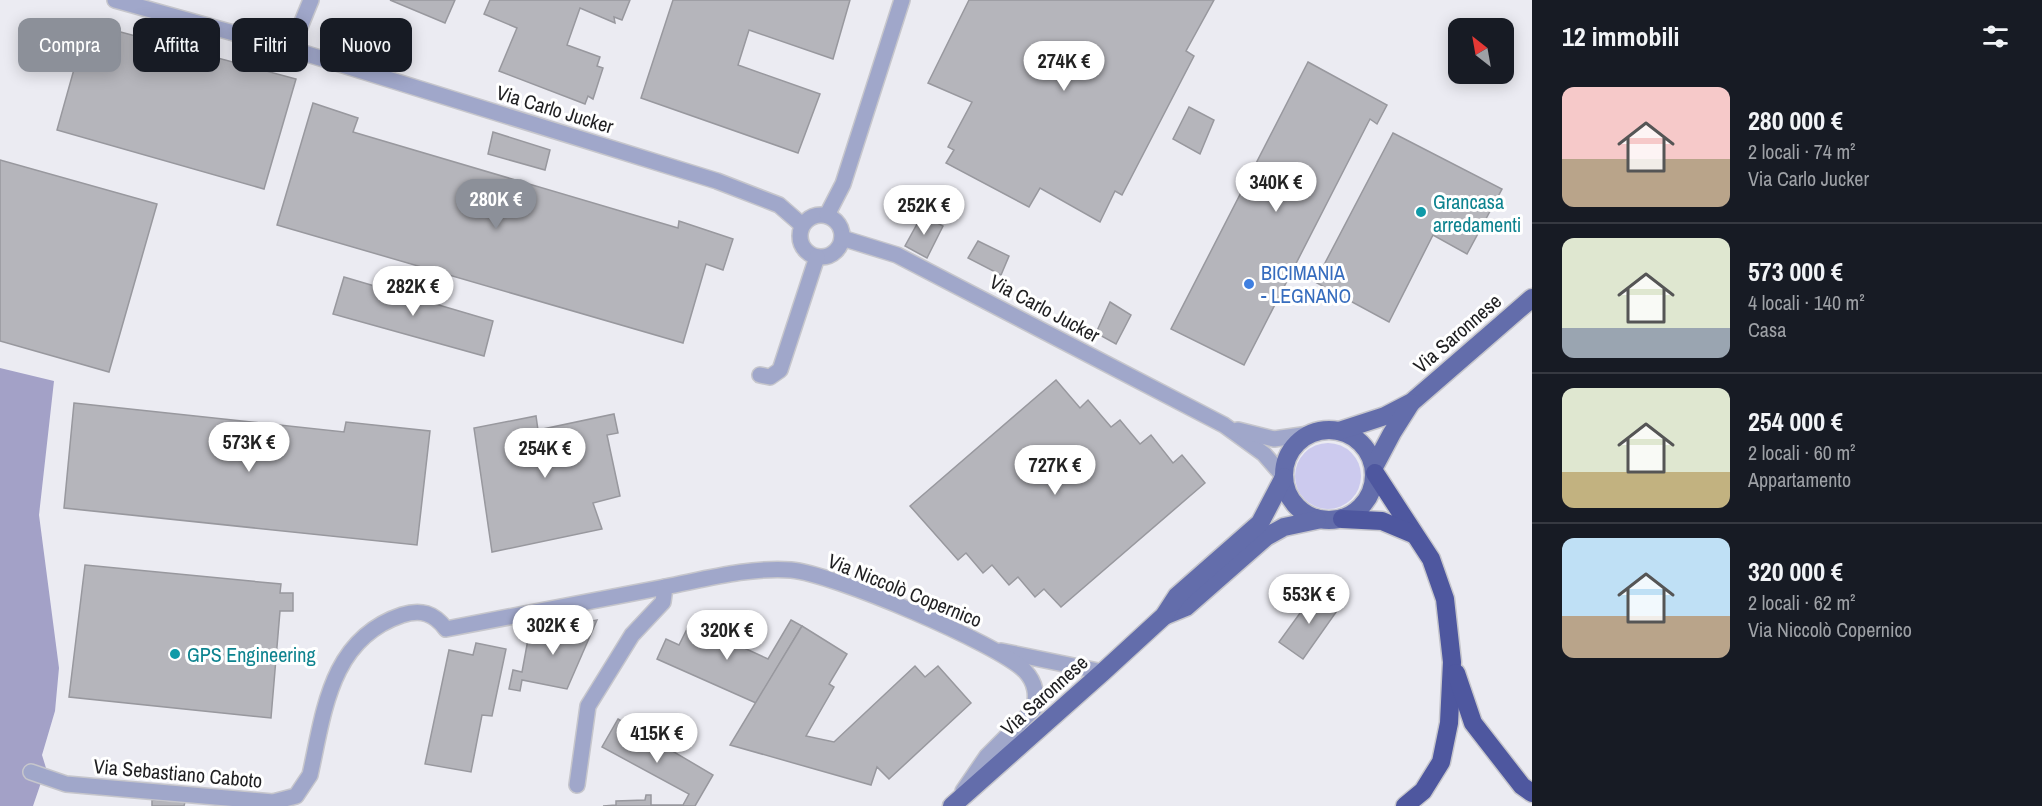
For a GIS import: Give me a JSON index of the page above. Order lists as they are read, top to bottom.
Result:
{
  "streets": {
    "main road": ["Via Saronnese"],
    "street": ["Via Carlo Jucker", "Via Niccolò Copernico", "Via Sebastiano Caboto"]
  },
  "crossings": [
    ["Via Carlo Jucker", "Via Saronnese"],
    ["Via Saronnese", "Via Niccolò Copernico"],
    ["Via Niccolò Copernico", "Via Sebastiano Caboto"]
  ],
  "places": ["Grancasa arredamenti", "BICIMANIA - LEGNANO", "GPS Engineering"],
  "north": "top left",
  "page": {
    "heading": "12 immobili",
    "chip": [
      "Compra",
      "Affitta",
      "Filtri",
      "Nuovo"
    ],
    "price": [
      "274K €",
      "340K €",
      "280K €",
      "252K €",
      "282K €",
      "573K €",
      "254K €",
      "727K €",
      "553K €",
      "302K €",
      "320K €",
      "415K €"
    ],
    "list": [
      {
        "name": "280 000 €",
        "note": "2 locali · 74 m² · Via Carlo Jucker"
      },
      {
        "name": "573 000 €",
        "note": "4 locali · 140 m² · Casa"
      },
      {
        "name": "254 000 €",
        "note": "2 locali · 60 m² · Appartamento"
      },
      {
        "name": "320 000 €",
        "note": "2 locali · 62 m² · Via Niccolò Copernico"
      }
    ]
  }
}
